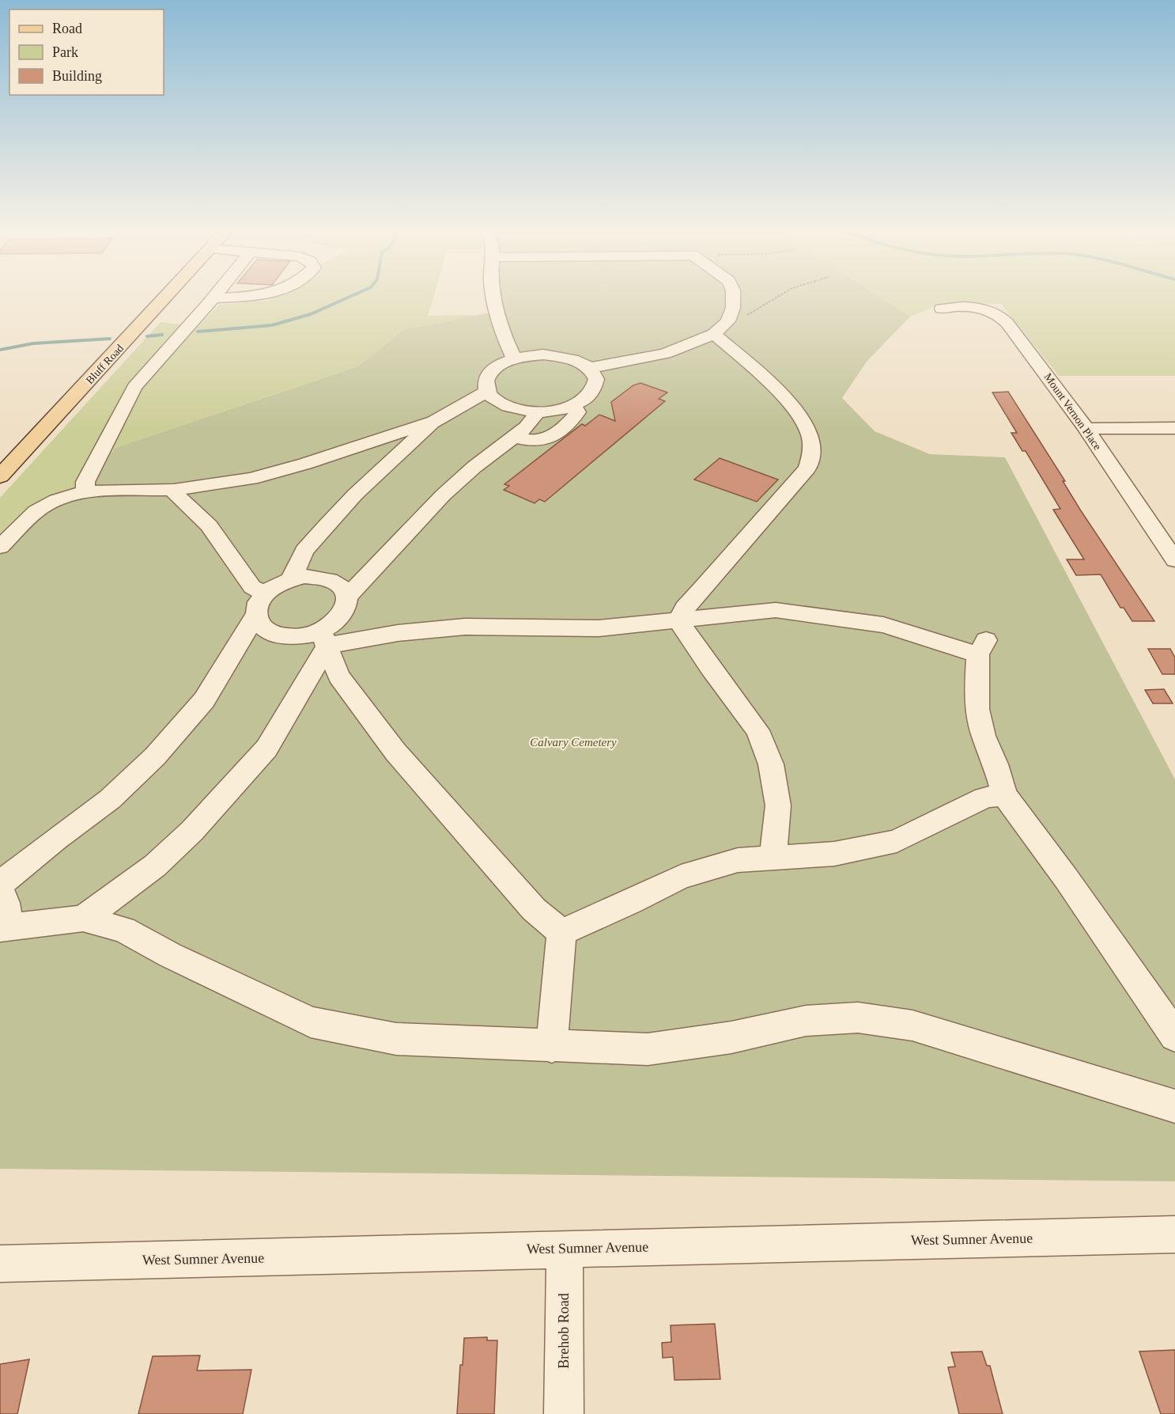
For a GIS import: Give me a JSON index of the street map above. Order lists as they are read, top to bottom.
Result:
{
  "streets": {
    "main road": ["Bluff Road"],
    "street": ["Mount Vernon Place", "West Sumner Avenue", "Brehob Road"]
  },
  "crossings": [
    ["West Sumner Avenue", "Brehob Road"]
  ],
  "parks": ["Calvary Cemetery"],
  "legend": ["Road", "Park", "Building"]
}
